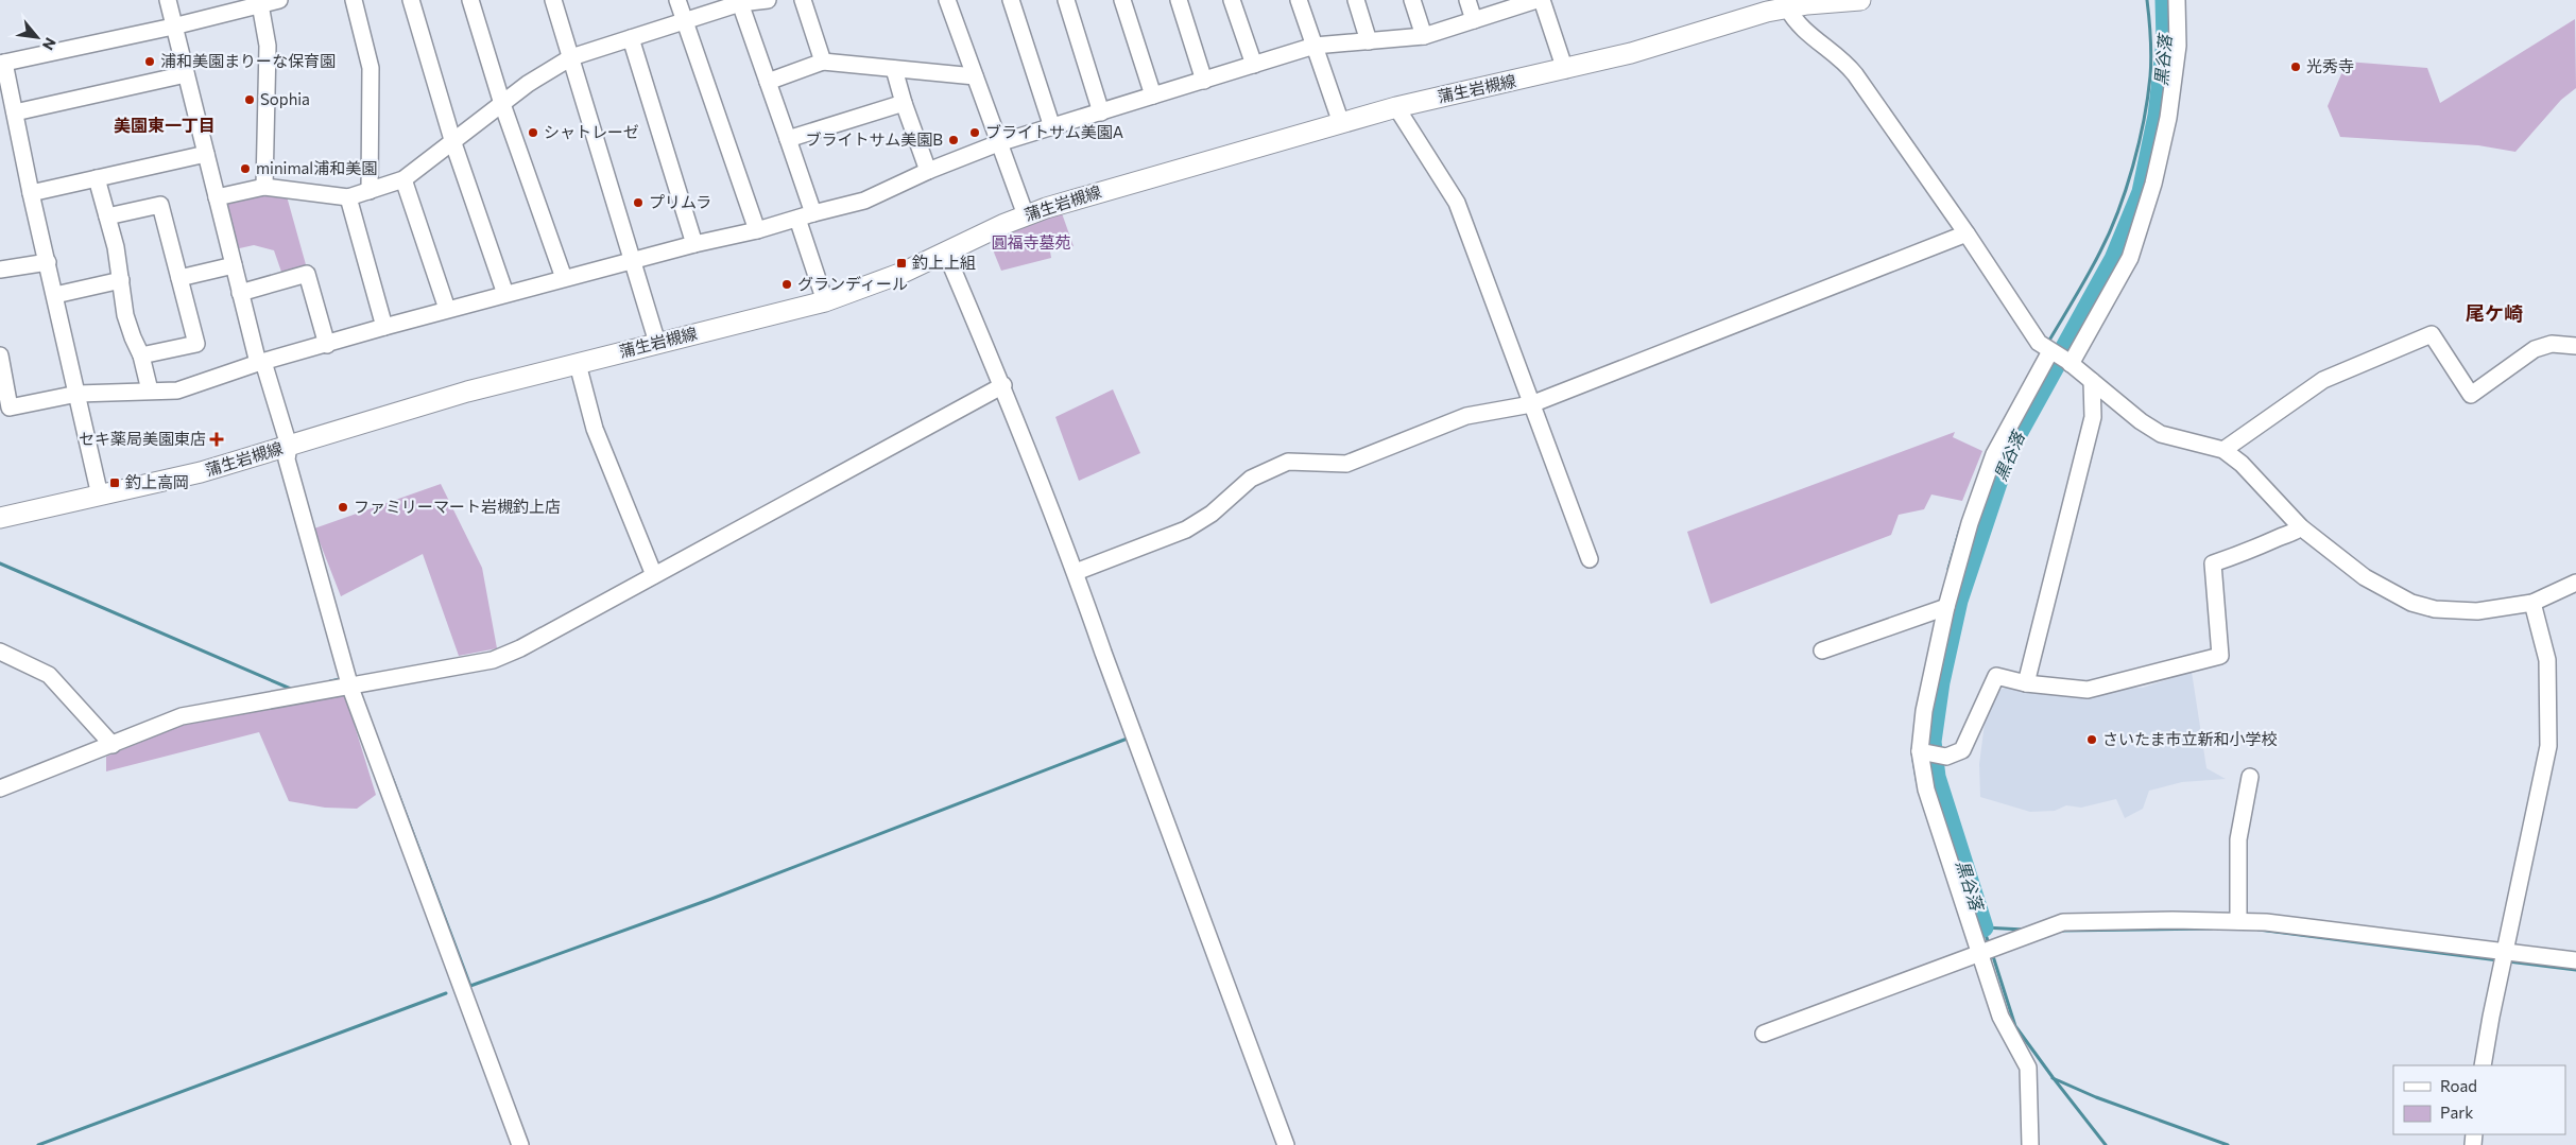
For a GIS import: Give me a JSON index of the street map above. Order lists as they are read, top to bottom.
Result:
{
  "streets": {
    "main road": ["蒲生岩槻線"]
  },
  "districts": ["美園東一丁目", "尾ケ崎"],
  "water": ["黒谷落"],
  "parks": ["圓福寺墓苑"],
  "places": {
    "other": [
      "浦和美園まりーな保育園",
      "光秀寺",
      "Sophia",
      "シャトレーゼ",
      "ブライトサム美園A",
      "ブライトサム美園B",
      "minimal浦和美園",
      "プリムラ",
      "グランディール",
      "ファミリーマート岩槻釣上店",
      "さいたま市立新和小学校"
    ],
    "transit": ["釣上上組", "釣上高岡"],
    "health": ["セキ薬局美園東店"]
  },
  "legend": ["Road", "Park"],
  "north": "bottom right"
}
